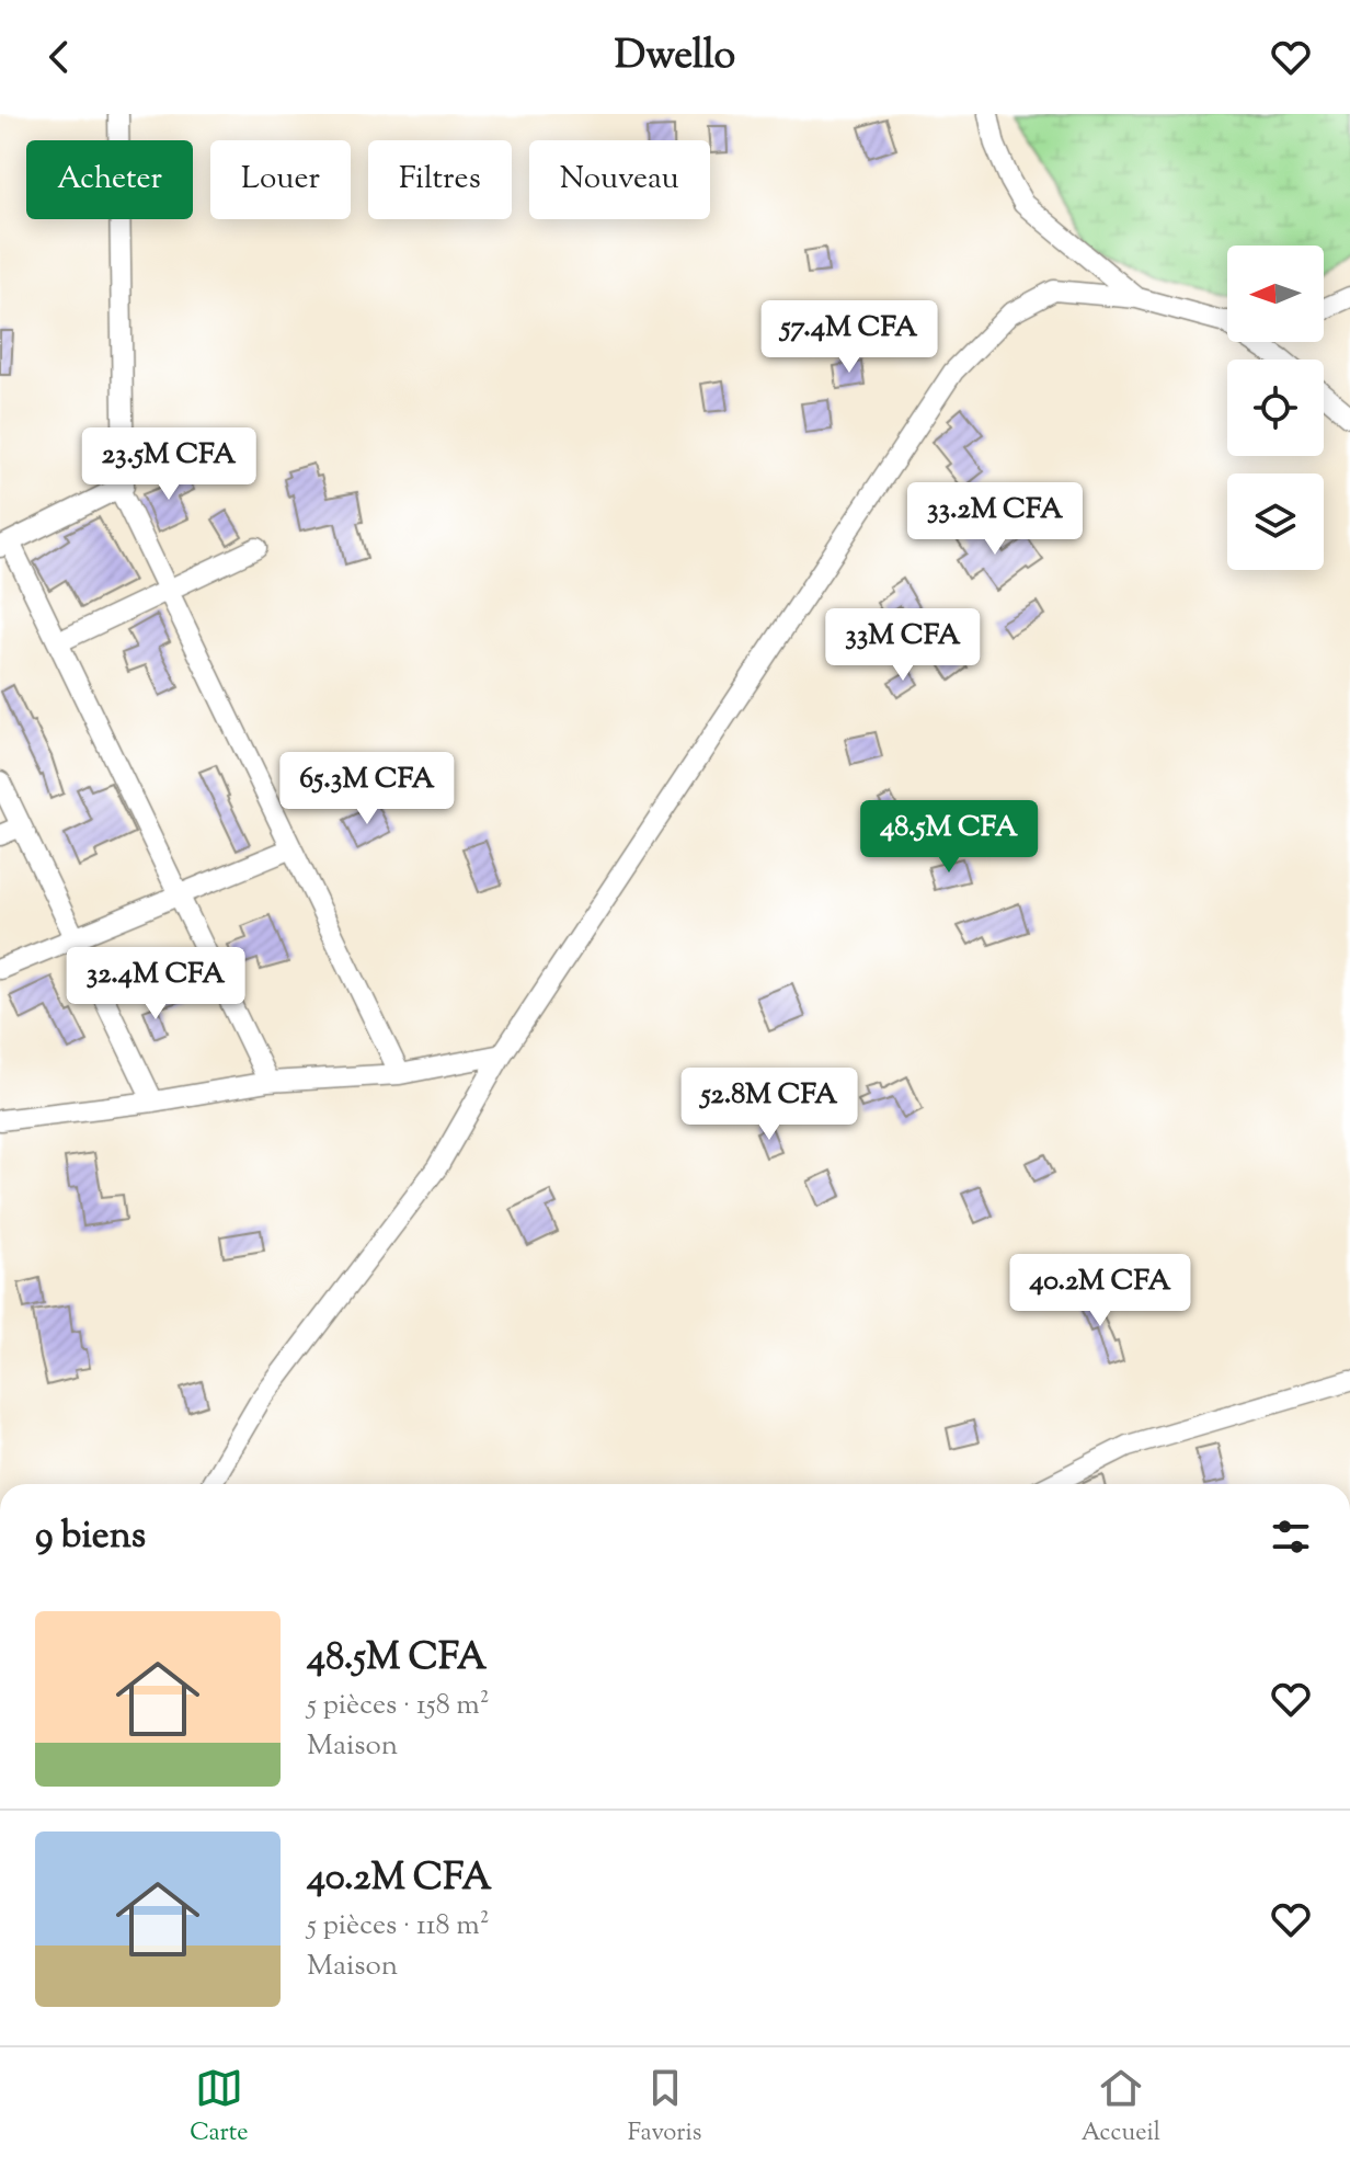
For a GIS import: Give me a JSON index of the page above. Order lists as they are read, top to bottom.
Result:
{
  "north": "left",
  "page": {
    "header": "Dwello",
    "chip": [
      "Acheter",
      "Louer",
      "Filtres",
      "Nouveau"
    ],
    "price": [
      "57.4M CFA",
      "23.5M CFA",
      "33.2M CFA",
      "33M CFA",
      "65.3M CFA",
      "48.5M CFA",
      "32.4M CFA",
      "52.8M CFA",
      "40.2M CFA"
    ],
    "heading": "9 biens",
    "list": [
      {
        "name": "48.5M CFA",
        "note": "5 pièces · 158 m² · Maison"
      },
      {
        "name": "40.2M CFA",
        "note": "5 pièces · 118 m² · Maison"
      }
    ],
    "tabs": ["Carte", "Favoris", "Accueil"]
  }
}
